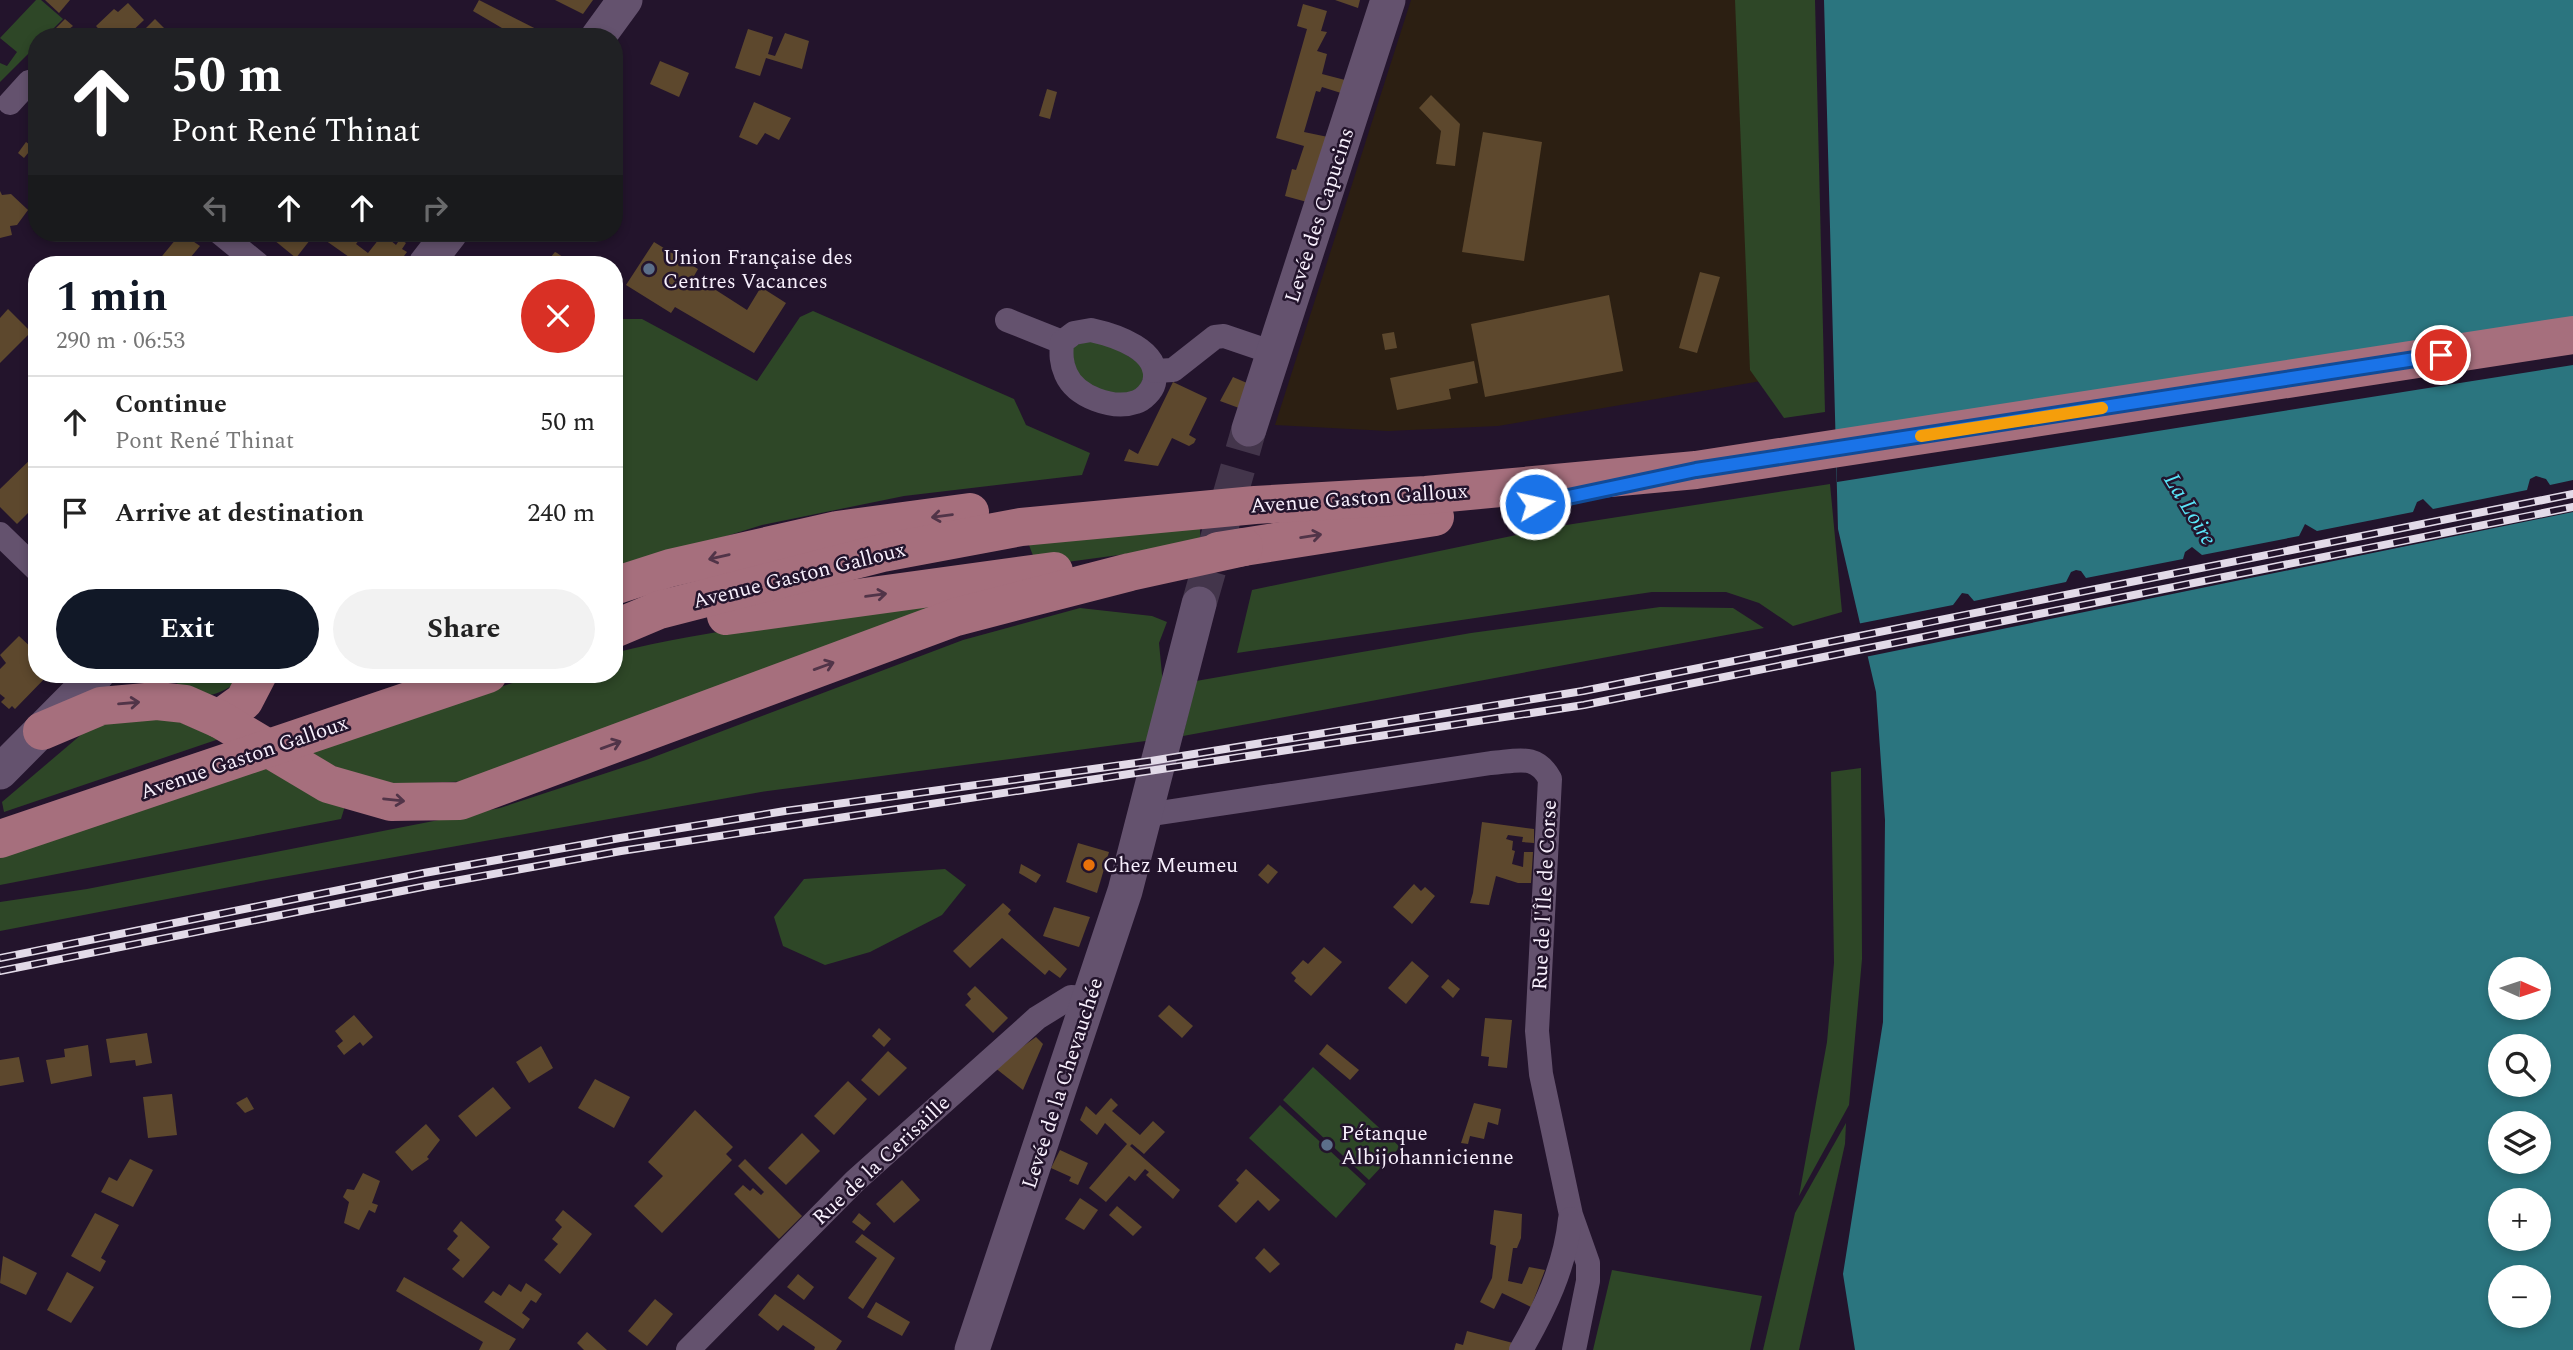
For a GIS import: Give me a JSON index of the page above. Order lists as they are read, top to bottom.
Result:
{
  "streets": {
    "main road": ["Avenue Gaston Galloux"],
    "street": [
      "Levée des Capucins",
      "Rue de l'Île de Corse",
      "Levée de la Chevauchée",
      "Rue de la Cerisaille"
    ]
  },
  "crossings": [
    ["Rue de l'Île de Corse", "Levée de la Chevauchée"],
    ["Levée de la Chevauchée", "Rue de la Cerisaille"]
  ],
  "water": ["La Loire"],
  "places": ["Union Française des Centres Vacances", "Chez Meumeu", "Pétanque Albijohannicienne"],
  "north": "right",
  "page": {
    "turn": ["50 m", "Pont René Thinat"],
    "heading": ["1 min", "290 m · 06:53"],
    "list": [
      {
        "name": "Continue",
        "note": "Pont René Thinat",
        "value": "50 m"
      },
      {
        "name": "Arrive at destination",
        "value": "240 m"
      }
    ],
    "buttons": ["Exit", "Share"],
    "map_buttons": ["+", "−"]
  }
}
